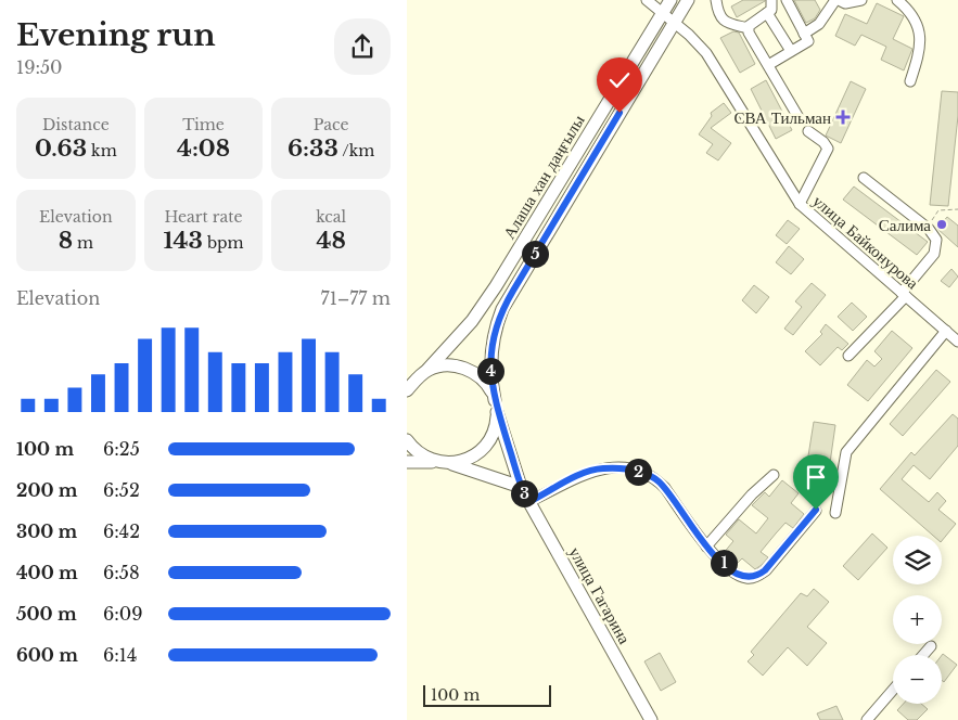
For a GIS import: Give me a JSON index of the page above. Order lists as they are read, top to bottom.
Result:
{
  "streets": {
    "main road": ["Алаша хан даңғылы", "улица Гагарина"],
    "street": ["улица Байконурова"]
  },
  "crossings": [
    ["Алаша хан даңғылы", "улица Байконурова"],
    ["Алаша хан даңғылы", "улица Гагарина"]
  ],
  "places": {
    "health": ["СВА Тильман"],
    "other": ["Салима"]
  },
  "scale_bar": "100 m",
  "page": {
    "heading": ["Evening run", "19:50"],
    "stats": [
      ["Distance", "0.63 km"],
      ["Time", "4:08"],
      ["Pace", "6:33 /km"],
      ["Elevation", "8 m"],
      ["Heart rate", "143 bpm"],
      ["kcal", "48"]
    ],
    "pins": [
      "5",
      "4",
      "2",
      "3",
      "1"
    ],
    "chart": ["Elevation", "71–77 m"],
    "list": [
      {
        "name": "100 m",
        "note": "6:25"
      },
      {
        "name": "200 m",
        "note": "6:52"
      },
      {
        "name": "300 m",
        "note": "6:42"
      },
      {
        "name": "400 m",
        "note": "6:58"
      },
      {
        "name": "500 m",
        "note": "6:09"
      },
      {
        "name": "600 m",
        "note": "6:14"
      }
    ],
    "map_buttons": ["+", "−"],
    "scale": "100 m"
  }
}
